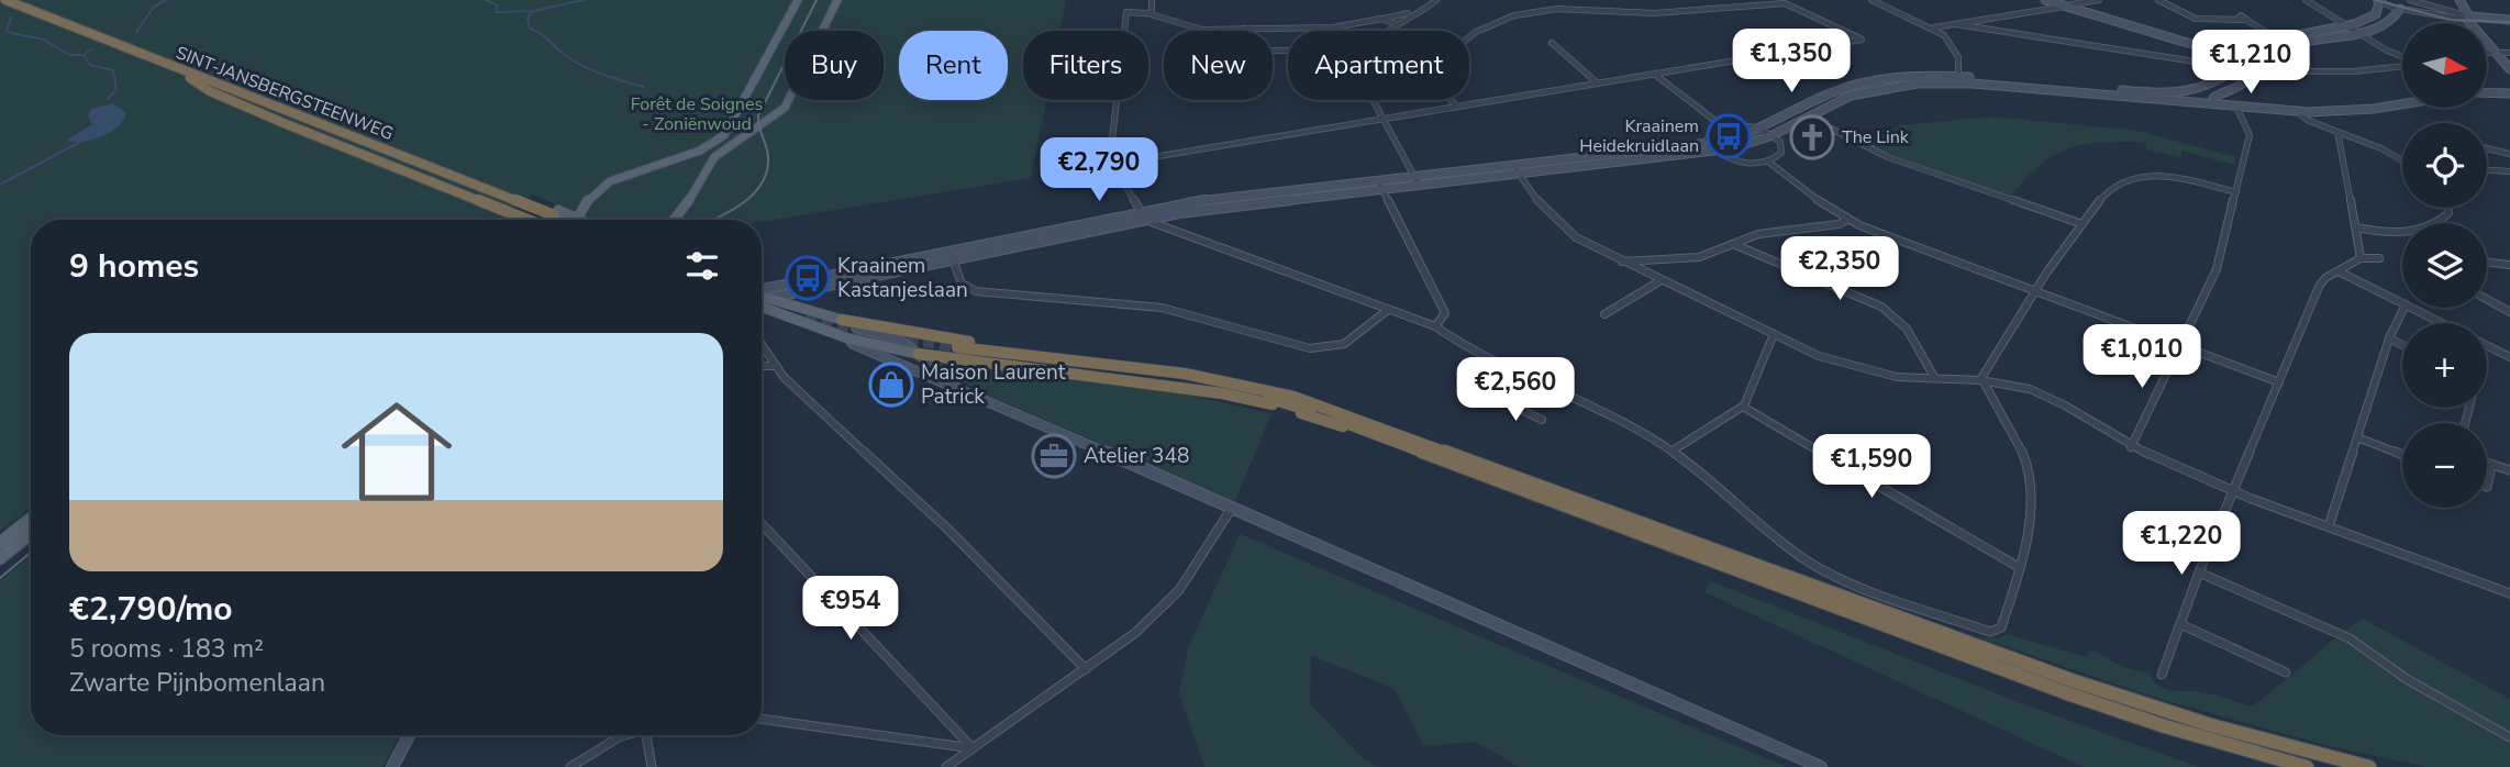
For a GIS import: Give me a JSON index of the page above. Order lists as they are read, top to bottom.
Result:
{
  "streets": {
    "highway": ["SINT-JANSBERGSTEENWEG"]
  },
  "parks": ["Forêt de Soignes - Zoniënwoud"],
  "places": {
    "bus stop": ["Kraainem Heidekruidlaan", "Kraainem Kastanjeslaan"],
    "church": ["The Link"],
    "shop": ["Maison Laurent Patrick"],
    "office": ["Atelier 348"]
  },
  "north": "right",
  "page": {
    "map_buttons": ["+", "−"],
    "price": [
      "€1,350",
      "€1,210",
      "€2,790",
      "€2,350",
      "€1,010",
      "€2,560",
      "€1,590",
      "€1,220",
      "€954"
    ],
    "chip": [
      "Buy",
      "Rent",
      "Filters",
      "New",
      "Apartment"
    ],
    "heading": "9 homes",
    "list": [
      {
        "name": "€2,790/mo",
        "note": "5 rooms · 183 m² · Zwarte Pijnbomenlaan"
      }
    ]
  }
}
